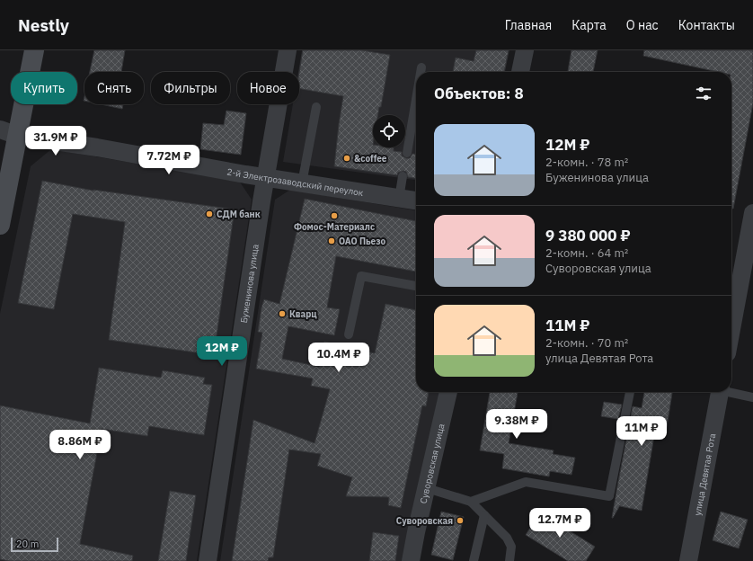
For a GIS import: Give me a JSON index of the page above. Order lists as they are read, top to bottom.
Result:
{
  "streets": {
    "street": [
      "2-й Электрозаводский переулок",
      "Буженинова улица",
      "Суворовская улица",
      "улица Девятая Рота"
    ]
  },
  "crossings": [
    ["2-й Электрозаводский переулок", "Буженинова улица"]
  ],
  "places": [
    "&coffee",
    "СДМ банк",
    "Фомос-Материалс",
    "ОАО Пьезо",
    "Кварц",
    "Суворовская"
  ],
  "scale_bar": "20 m",
  "page": {
    "header": "Nestly",
    "nav": [
      "Главная",
      "Карта",
      "О нас",
      "Контакты"
    ],
    "chip": [
      "Купить",
      "Снять",
      "Фильтры",
      "Новое"
    ],
    "heading": "Объектов: 8",
    "list": [
      {
        "name": "12M ₽",
        "note": "2-комн. · 78 m² · Буженинова улица"
      },
      {
        "name": "9 380 000 ₽",
        "note": "2-комн. · 64 m² · Суворовская улица"
      },
      {
        "name": "11M ₽",
        "note": "2-комн. · 70 m² · улица Девятая Рота"
      }
    ],
    "price": [
      "31.9M ₽",
      "7.72M ₽",
      "12M ₽",
      "10.4M ₽",
      "9.38M ₽",
      "11M ₽",
      "8.86M ₽",
      "12.7M ₽"
    ],
    "scale": "20 m"
  }
}
